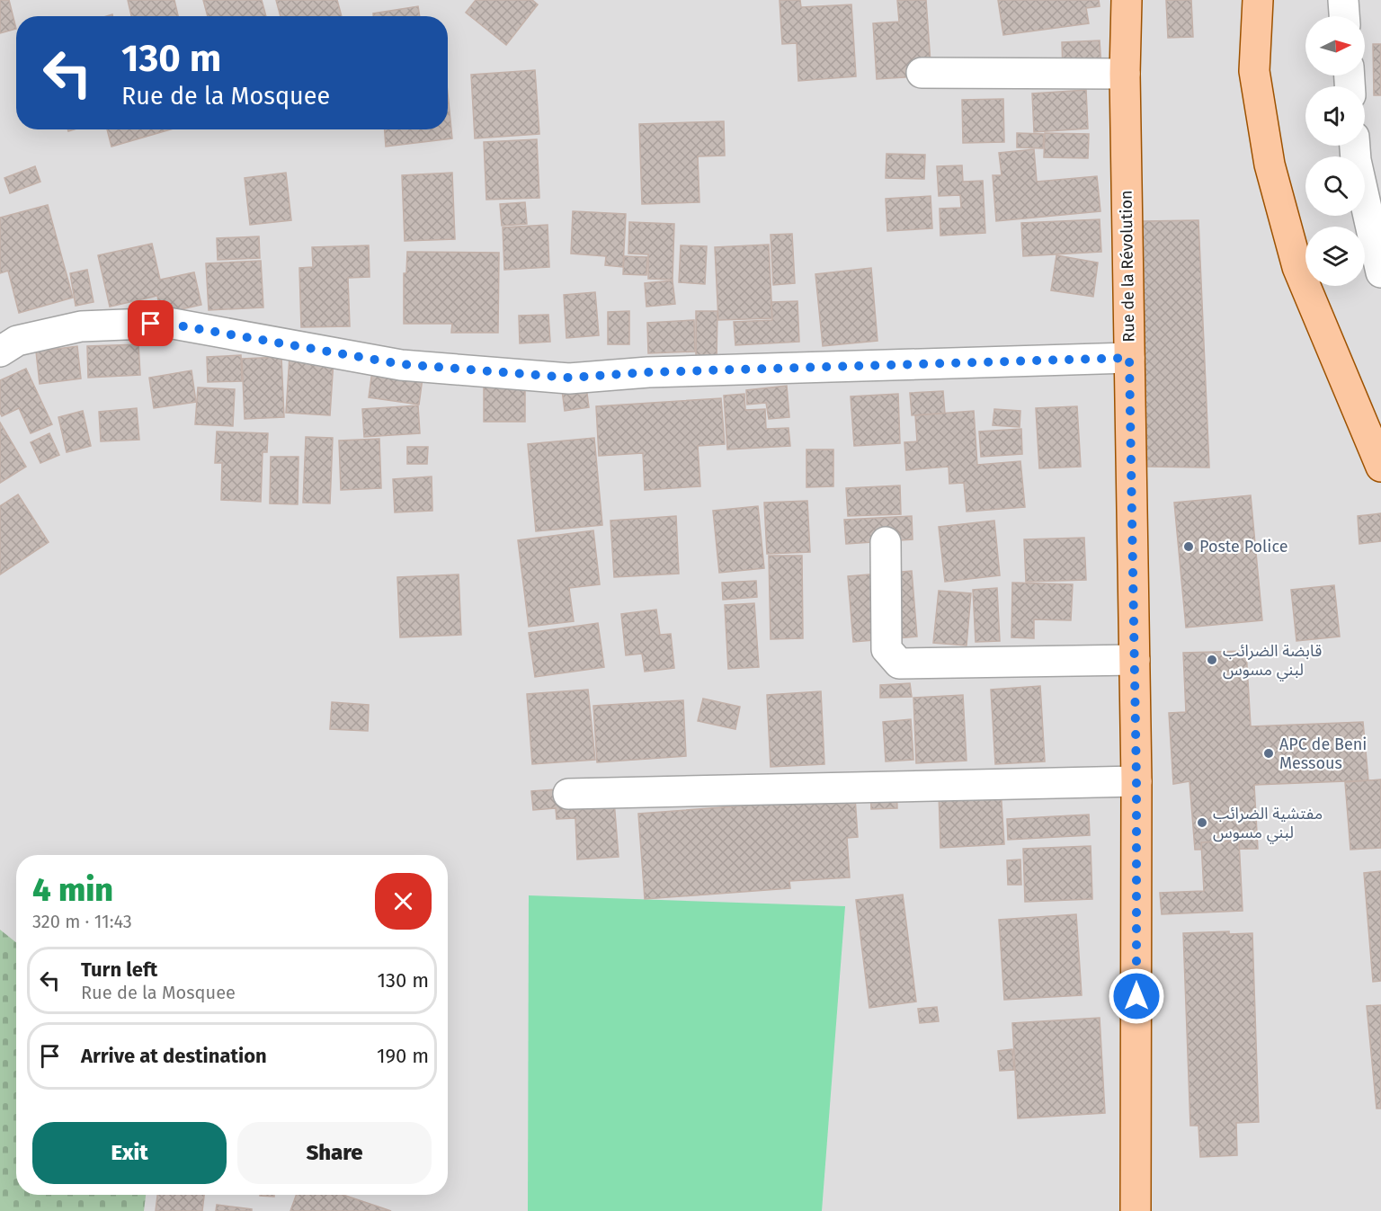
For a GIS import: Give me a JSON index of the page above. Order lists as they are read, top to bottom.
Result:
{
  "streets": {
    "main road": ["Rue de la Révolution"]
  },
  "places": [
    "Poste Police",
    "قابضة الضرائب لبني مسوس",
    "APC de Beni Messous",
    "مفتشية الضرائب لبني مسوس"
  ],
  "north": "right",
  "page": {
    "turn": ["130 m", "Rue de la Mosquee"],
    "heading": ["4 min", "320 m · 11:43"],
    "list": [
      {
        "name": "Turn left",
        "note": "Rue de la Mosquee",
        "value": "130 m"
      },
      {
        "name": "Arrive at destination",
        "value": "190 m"
      }
    ],
    "buttons": ["Exit", "Share"]
  }
}
